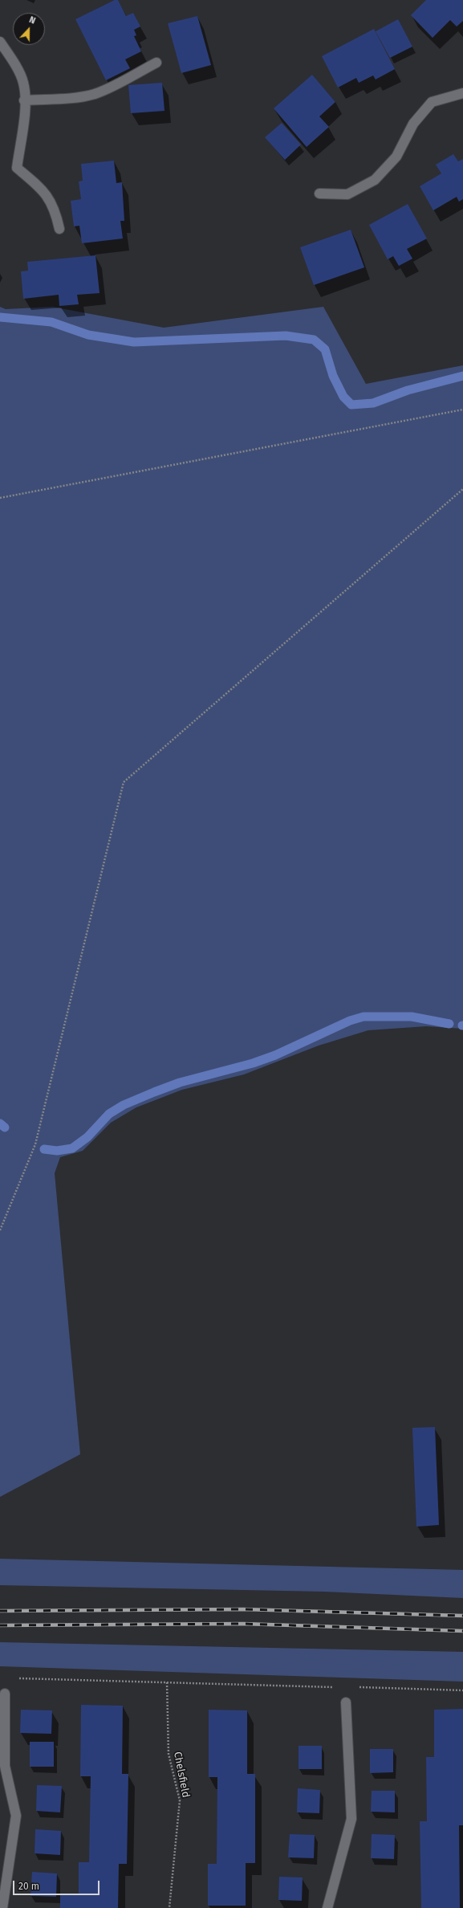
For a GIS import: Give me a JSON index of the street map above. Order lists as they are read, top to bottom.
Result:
{
  "streets": {
    "path": ["Chelsfield"]
  },
  "scale_bar": "20 m",
  "north": "top"
}
